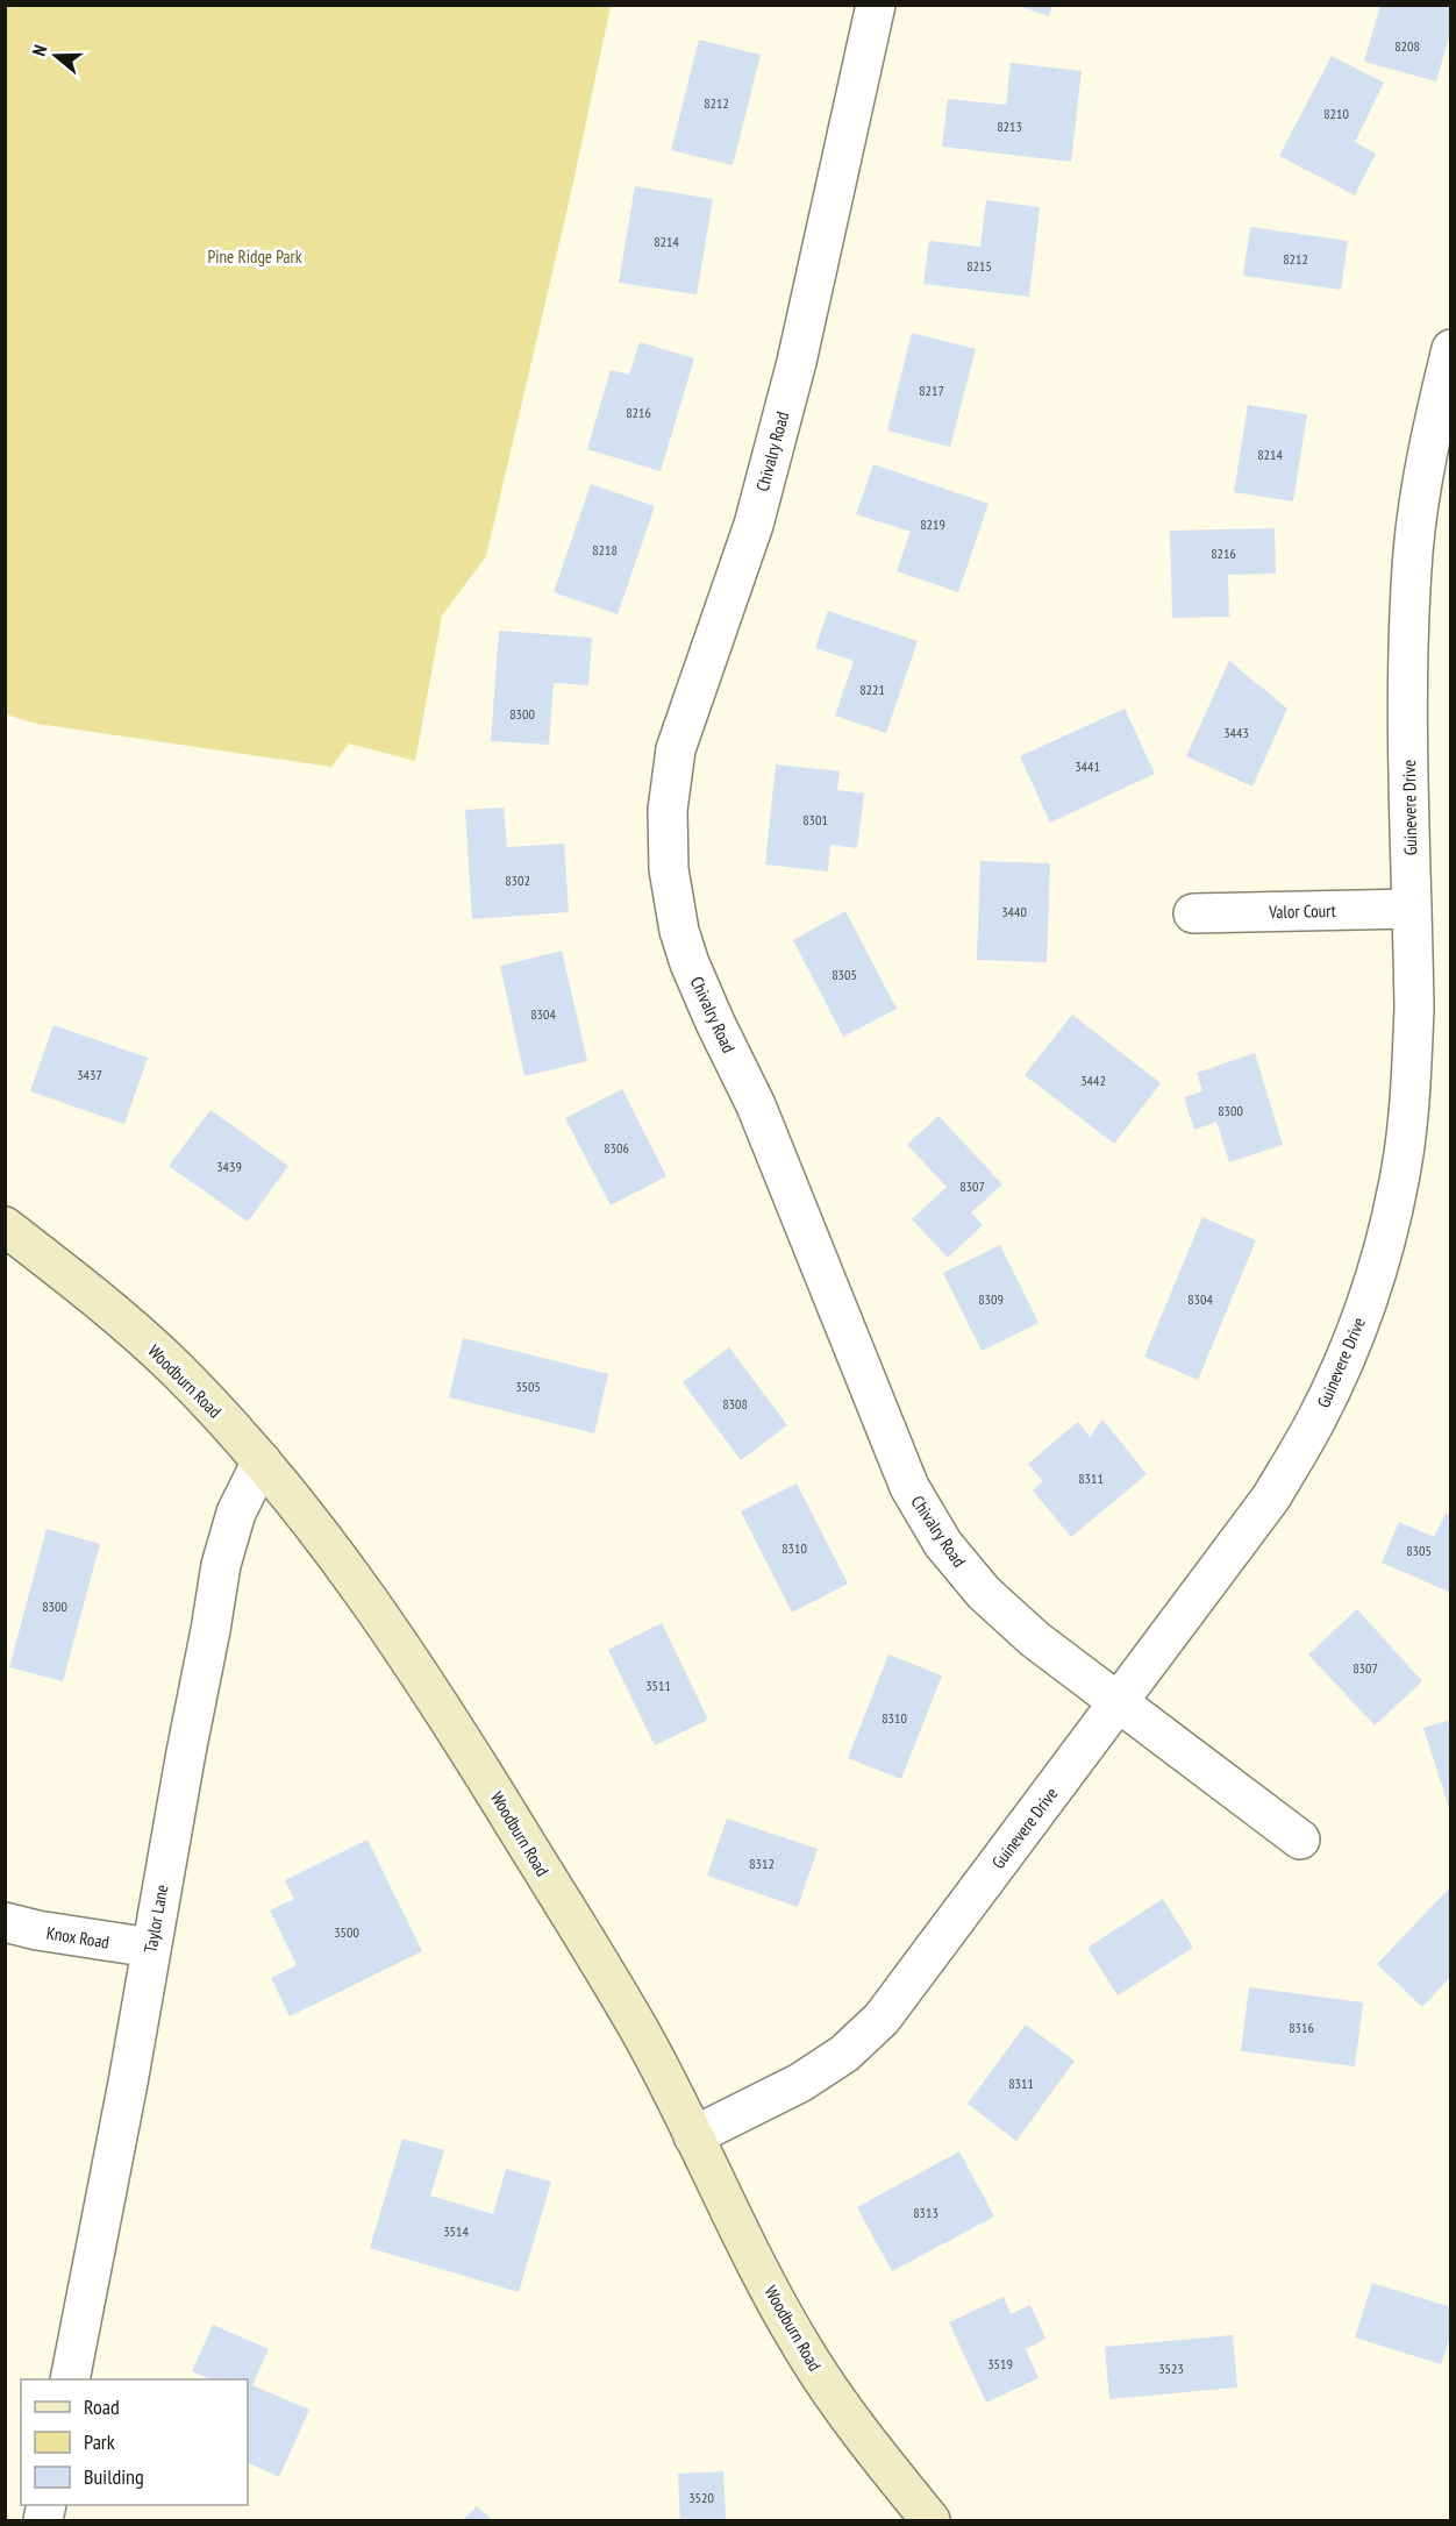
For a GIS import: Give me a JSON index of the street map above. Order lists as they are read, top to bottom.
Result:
{
  "streets": {
    "street": [
      "Chivalry Road",
      "Guinevere Drive",
      "Valor Court",
      "Woodburn Road",
      "Taylor Lane",
      "Knox Road"
    ]
  },
  "crossings": [
    ["Chivalry Road", "Guinevere Drive"],
    ["Guinevere Drive", "Valor Court"],
    ["Guinevere Drive", "Woodburn Road"],
    ["Woodburn Road", "Taylor Lane"],
    ["Taylor Lane", "Knox Road"]
  ],
  "parks": ["Pine Ridge Park"],
  "house_numbers": [
    "8208",
    "8212",
    "8210",
    "8213",
    "8214",
    "8212",
    "8215",
    "8217",
    "8216",
    "8214",
    "8219",
    "8218",
    "8216",
    "8221",
    "8300",
    "3443",
    "3441",
    "8301",
    "8302",
    "3440",
    "8305",
    "8304",
    "3437",
    "3442",
    "8300",
    "8306",
    "3439",
    "8307",
    "8309",
    "8304",
    "3505",
    "8308",
    "8311",
    "8310",
    "8305",
    "8300",
    "8307",
    "3511",
    "8310",
    "8312",
    "3500",
    "8316",
    "8311",
    "8313",
    "3514",
    "3519",
    "3523",
    "3520"
  ],
  "legend": ["Road", "Park", "Building"],
  "north": "left"
}
